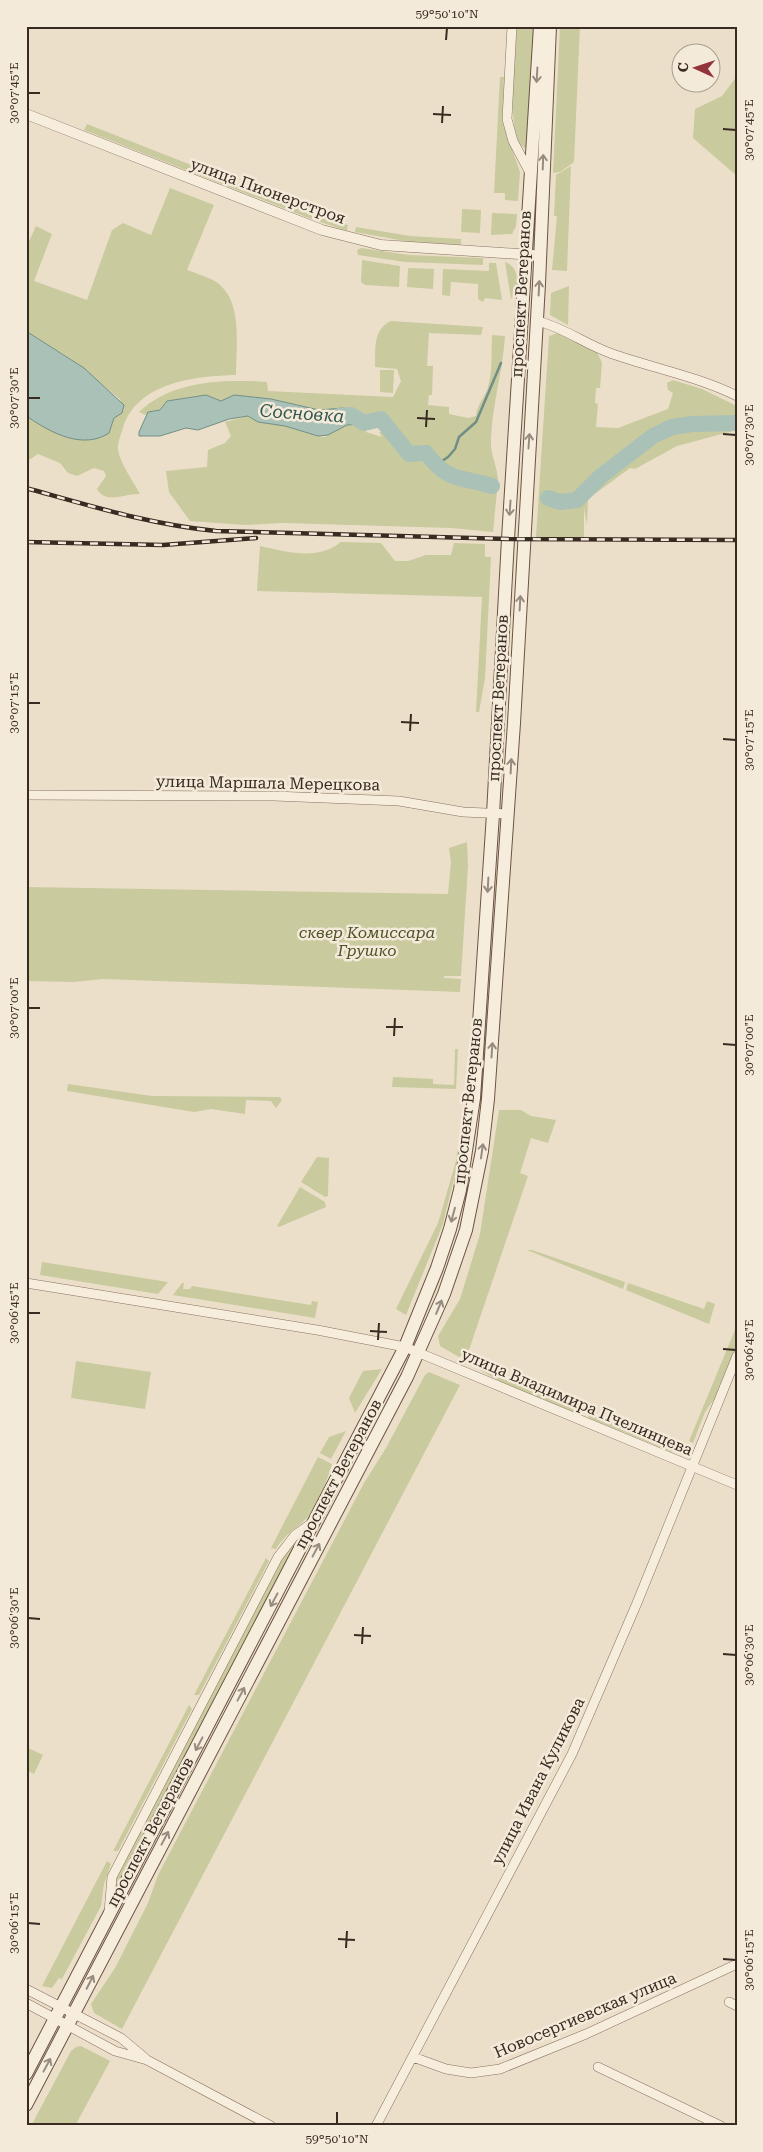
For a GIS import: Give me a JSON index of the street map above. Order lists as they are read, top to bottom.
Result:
{
  "streets": {
    "main road": ["проспект Ветеранов"],
    "street": [
      "улица Пионерстроя",
      "улица Маршала Мерецкова",
      "улица Владимира Пчелинцева",
      "улица Ивана Куликова",
      "Новосергиевская улица"
    ]
  },
  "crossings": [
    ["улица Пионерстроя", "проспект Ветеранов"],
    ["проспект Ветеранов", "улица Маршала Мерецкова"],
    ["проспект Ветеранов", "улица Владимира Пчелинцева"],
    ["улица Владимира Пчелинцева", "улица Ивана Куликова"],
    ["улица Ивана Куликова", "Новосергиевская улица"]
  ],
  "water": ["Сосновка"],
  "parks": ["сквер Комиссара Грушко"],
  "north": "left",
  "coordinates": [
    "59°50'10\"N",
    "30°07'45\"E",
    "30°07'30\"E",
    "30°07'15\"E",
    "30°07'00\"E",
    "30°06'45\"E",
    "30°06'30\"E",
    "30°06'15\"E"
  ]
}
